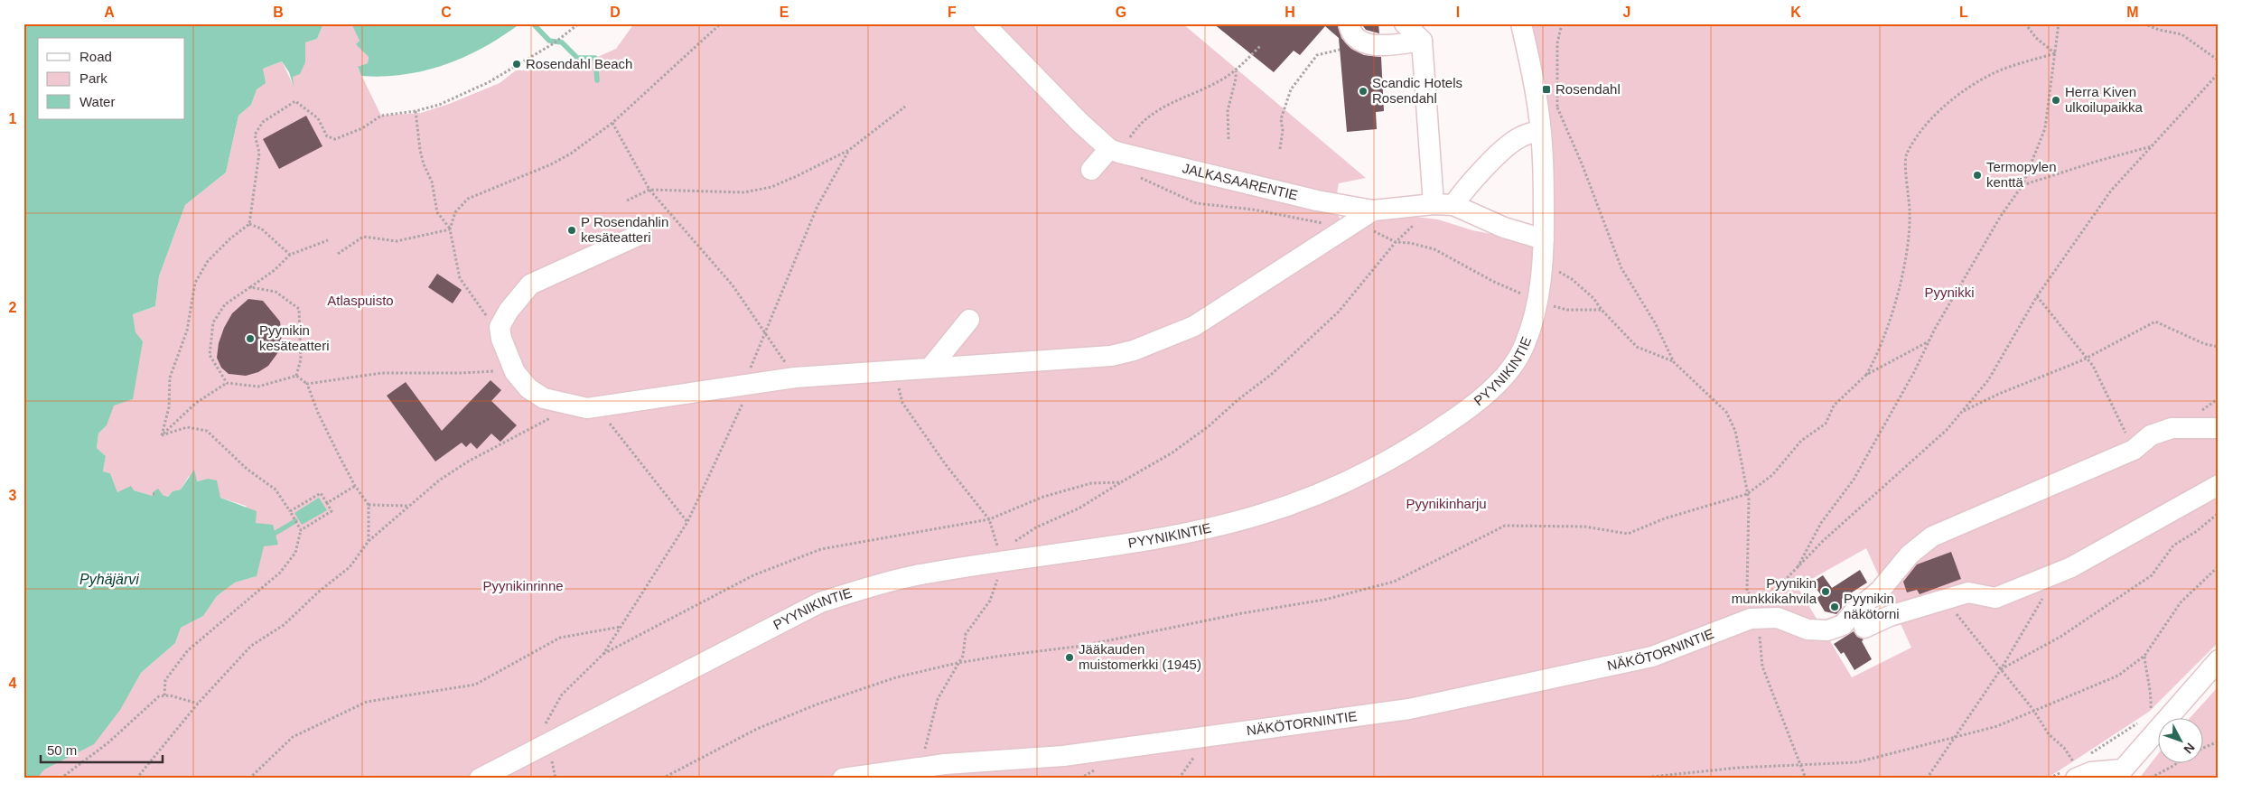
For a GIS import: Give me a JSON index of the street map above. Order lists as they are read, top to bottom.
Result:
{
  "streets": {
    "street": ["JALKASAARENTIE", "PYYNIKINTIE", "NÄKÖTORNINTIE"]
  },
  "crossings": [
    ["JALKASAARENTIE", "PYYNIKINTIE"]
  ],
  "water": ["Pyhäjärvi"],
  "parks": [
    "Pyynikki",
    "Atlaspuisto",
    "Pyynikinharju",
    "Pyynikinrinne"
  ],
  "places": {
    "other": [
      "Rosendahl Beach",
      "Scandic Hotels Rosendahl",
      "Herra Kiven ulkoilupaikka",
      "Termopylen kenttä",
      "P Rosendahlin kesäteatteri",
      "Pyynikin kesäteatteri",
      "Pyynikin munkkikahvila",
      "Pyynikin näkötorni",
      "Jääkauden muistomerkki (1945)"
    ],
    "transit": ["Rosendahl"]
  },
  "legend": ["Road", "Park", "Water"],
  "scale_bar": "50 m",
  "north": "bottom right",
  "grid": {
    "columns": [
      "A",
      "B",
      "C",
      "D",
      "E",
      "F",
      "G",
      "H",
      "I",
      "J",
      "K",
      "L",
      "M"
    ],
    "rows": [
      "1",
      "2",
      "3",
      "4"
    ]
  }
}
